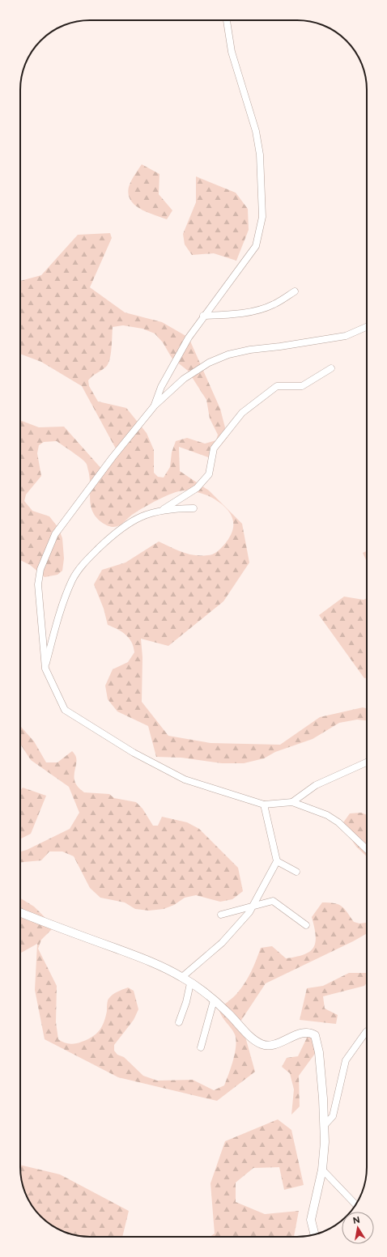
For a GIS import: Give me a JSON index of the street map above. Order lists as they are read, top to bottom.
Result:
{
  "north": "top"
}
